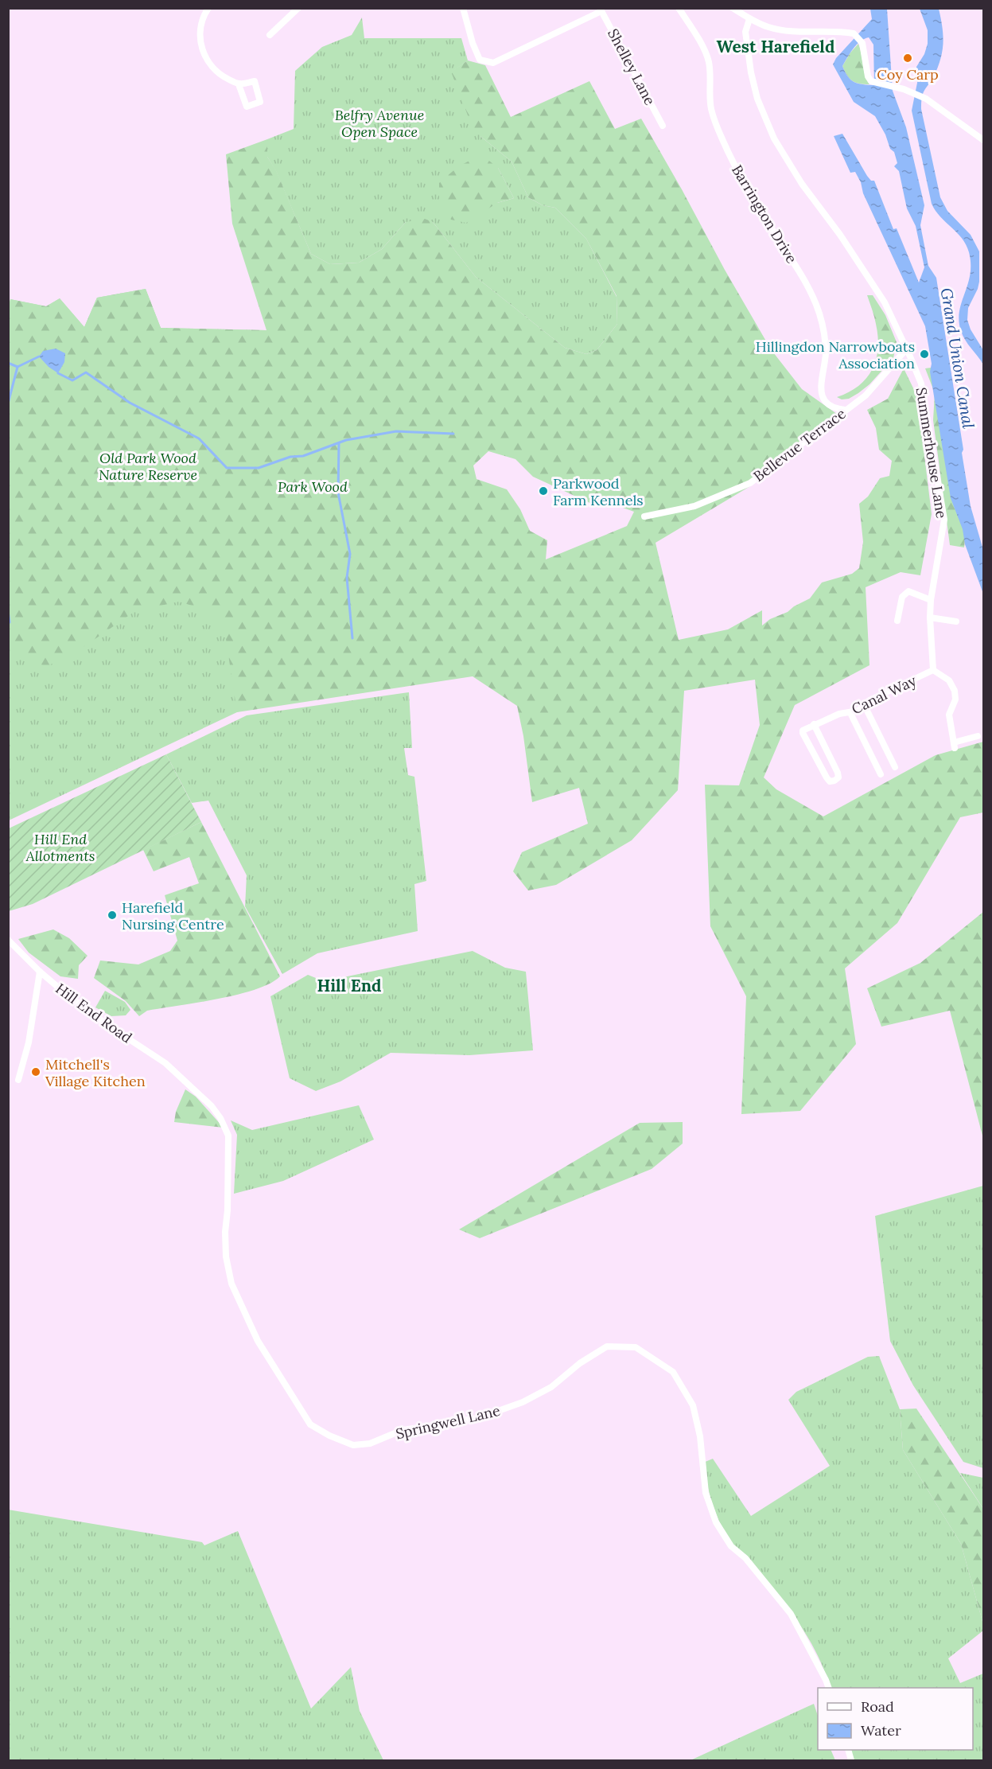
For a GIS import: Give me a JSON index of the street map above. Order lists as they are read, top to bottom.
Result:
{
  "streets": {
    "street": [
      "Shelley Lane",
      "Barrington Drive",
      "Bellevue Terrace",
      "Summerhouse Lane",
      "Canal Way",
      "Hill End Road",
      "Springwell Lane"
    ]
  },
  "crossings": [
    ["Barrington Drive", "Bellevue Terrace"],
    ["Bellevue Terrace", "Summerhouse Lane"],
    ["Summerhouse Lane", "Canal Way"],
    ["Hill End Road", "Springwell Lane"]
  ],
  "districts": ["West Harefield", "Hill End"],
  "water": ["Grand Union Canal"],
  "parks": [
    "Belfry Avenue Open Space",
    "Old Park Wood Nature Reserve",
    "Park Wood",
    "Hill End Allotments"
  ],
  "places": [
    "Coy Carp",
    "Hillingdon Narrowboats Association",
    "Parkwood Farm Kennels",
    "Harefield Nursing Centre",
    "Mitchell's Village Kitchen"
  ],
  "legend": ["Road", "Water"]
}
